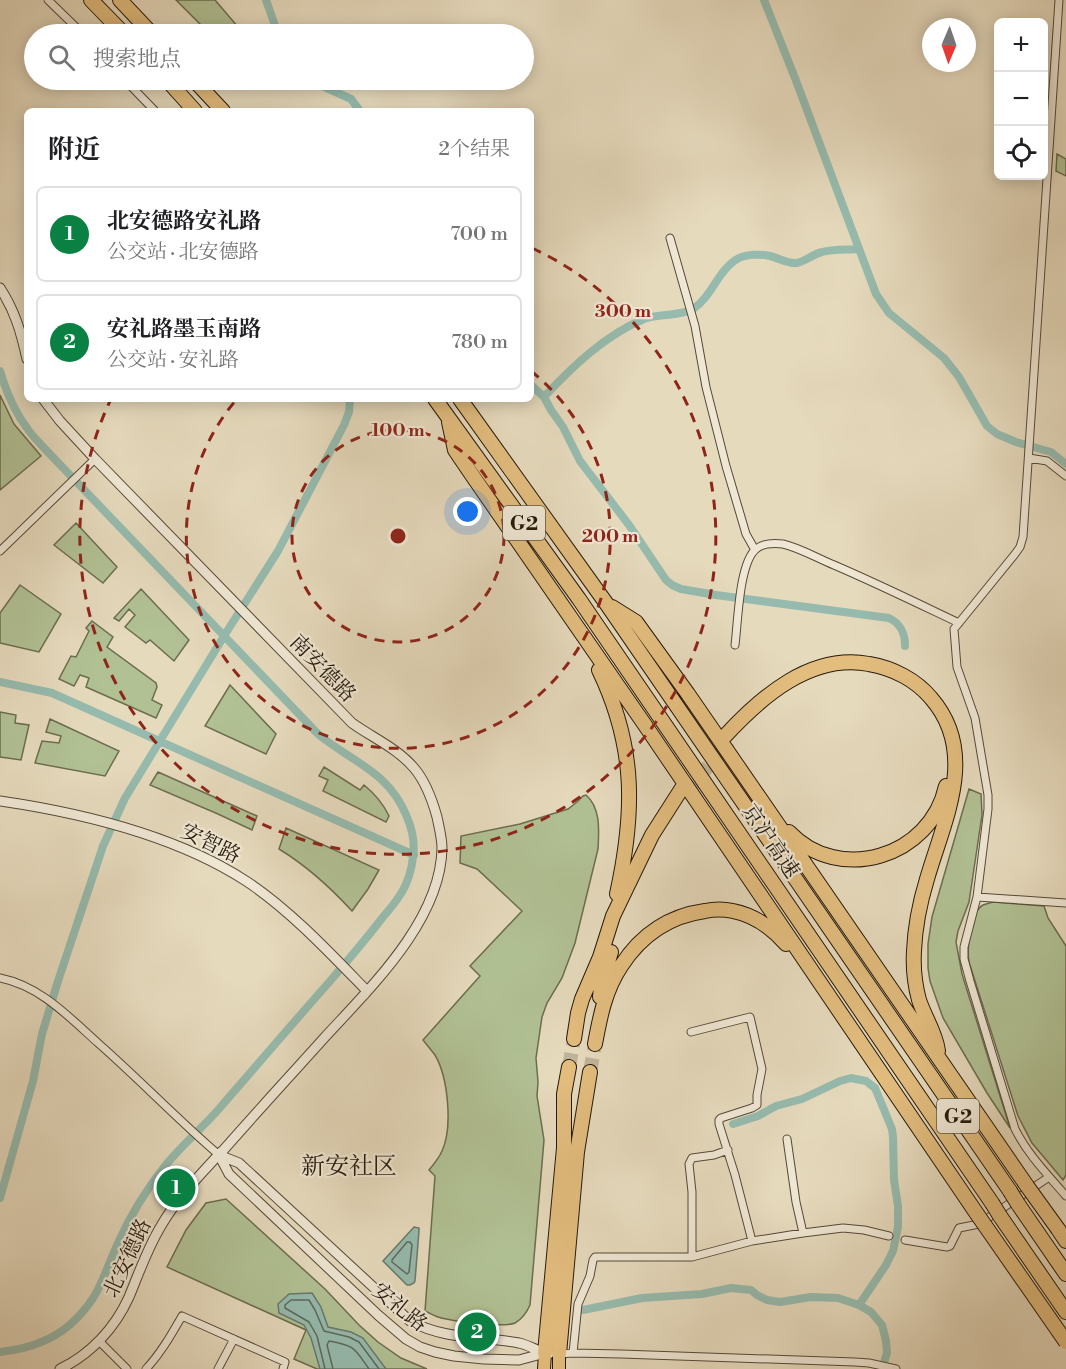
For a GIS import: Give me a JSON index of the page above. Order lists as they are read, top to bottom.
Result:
{
  "streets": {
    "highway": ["G2", "京沪高速"],
    "street": [
      "南安德路",
      "安智路",
      "北安德路",
      "安礼路"
    ]
  },
  "crossings": [
    ["南安德路", "安智路"],
    ["南安德路", "北安德路"],
    ["南安德路", "安礼路"],
    ["北安德路", "安礼路"]
  ],
  "districts": ["新安社区"],
  "north": "bottom",
  "page": {
    "map_buttons": ["+", "−"],
    "search": "搜索地点",
    "heading": ["附近", "2个结果"],
    "list": [
      {
        "mark": "1",
        "name": "北安德路安礼路",
        "note": "公交站 · 北安德路",
        "value": "700 m"
      },
      {
        "mark": "2",
        "name": "安礼路墨玉南路",
        "note": "公交站 · 安礼路",
        "value": "780 m"
      }
    ],
    "pins": ["1", "2"]
  },
  "rings": ["300 m", "100 m", "200 m"]
}
